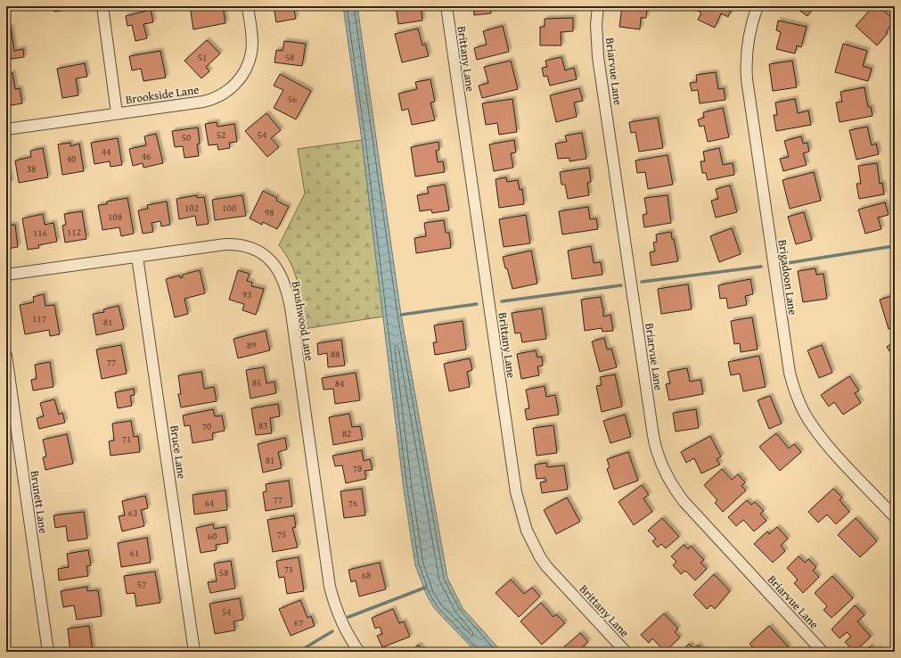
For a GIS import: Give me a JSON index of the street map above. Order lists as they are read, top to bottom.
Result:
{
  "streets": {
    "street": [
      "Brittany Lane",
      "Briarvue Lane",
      "Brookside Lane",
      "Brigadoon Lane",
      "Brushwood Lane",
      "Bruce Lane",
      "Brunett Lane"
    ]
  },
  "crossings": [
    ["Brushwood Lane", "Bruce Lane"]
  ],
  "house_numbers": [
    "51",
    "58",
    "56",
    "52",
    "54",
    "50",
    "44",
    "46",
    "40",
    "38",
    "102",
    "100",
    "98",
    "108",
    "112",
    "116",
    "93",
    "117",
    "81",
    "89",
    "88",
    "77",
    "85",
    "84",
    "83",
    "70",
    "82",
    "71",
    "81",
    "78",
    "77",
    "64",
    "76",
    "63",
    "75",
    "60",
    "61",
    "71",
    "58",
    "68",
    "57",
    "54",
    "67"
  ]
}
